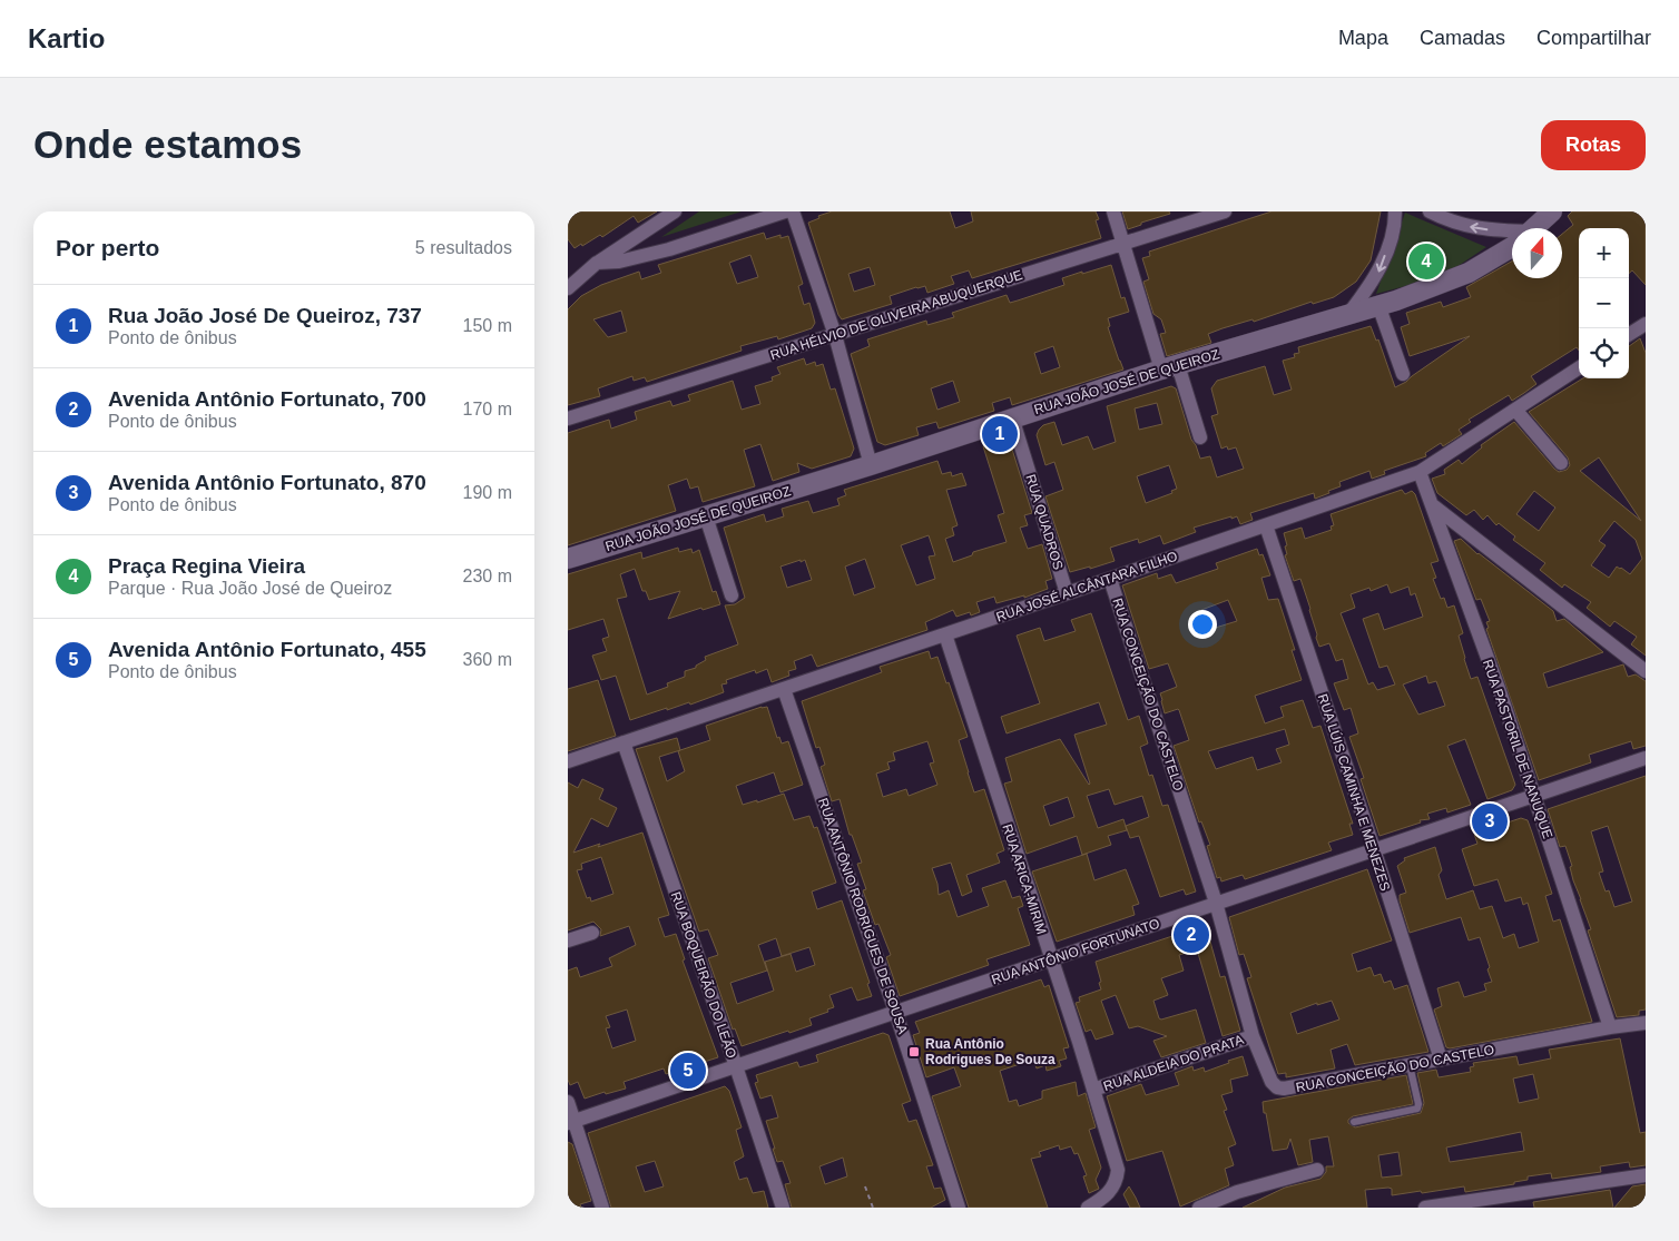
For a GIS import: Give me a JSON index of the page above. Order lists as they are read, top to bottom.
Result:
{
  "streets": {
    "street": [
      "RUA HÉLVIO DE OLIVEIRA ABUQUERQUE",
      "RUA JOÃO JOSÉ DE QUEIROZ",
      "RUA QUADROS",
      "RUA JOSÉ ALCÂNTARA FILHO",
      "RUA CONCEIÇÃO DO CASTELO",
      "RUA PASTORIL DE NANUQUE",
      "RUA LÚIS CAMINHA E MENEZES",
      "RUA ARICA-MIRIM",
      "RUA ANTÔNIO RODRIGUES DE SOUSA",
      "RUA ANTÔNIO FORTUNATO",
      "RUA BOQUEIRÃO DO LEÃO",
      "RUA ALDEIA DO PRATA"
    ]
  },
  "crossings": [
    ["RUA JOÃO JOSÉ DE QUEIROZ", "RUA QUADROS"],
    ["RUA QUADROS", "RUA JOSÉ ALCÂNTARA FILHO"],
    ["RUA JOSÉ ALCÂNTARA FILHO", "RUA CONCEIÇÃO DO CASTELO"],
    ["RUA JOSÉ ALCÂNTARA FILHO", "RUA PASTORIL DE NANUQUE"],
    ["RUA JOSÉ ALCÂNTARA FILHO", "RUA LÚIS CAMINHA E MENEZES"],
    ["RUA JOSÉ ALCÂNTARA FILHO", "RUA ARICA-MIRIM"],
    ["RUA JOSÉ ALCÂNTARA FILHO", "RUA ANTÔNIO RODRIGUES DE SOUSA"],
    ["RUA JOSÉ ALCÂNTARA FILHO", "RUA BOQUEIRÃO DO LEÃO"],
    ["RUA CONCEIÇÃO DO CASTELO", "RUA PASTORIL DE NANUQUE"],
    ["RUA CONCEIÇÃO DO CASTELO", "RUA LÚIS CAMINHA E MENEZES"],
    ["RUA CONCEIÇÃO DO CASTELO", "RUA ANTÔNIO FORTUNATO"],
    ["RUA CONCEIÇÃO DO CASTELO", "RUA ALDEIA DO PRATA"],
    ["RUA PASTORIL DE NANUQUE", "RUA ANTÔNIO FORTUNATO"],
    ["RUA LÚIS CAMINHA E MENEZES", "RUA ANTÔNIO FORTUNATO"],
    ["RUA ARICA-MIRIM", "RUA ANTÔNIO FORTUNATO"],
    ["RUA ARICA-MIRIM", "RUA ALDEIA DO PRATA"],
    ["RUA ANTÔNIO RODRIGUES DE SOUSA", "RUA ANTÔNIO FORTUNATO"],
    ["RUA ANTÔNIO FORTUNATO", "RUA BOQUEIRÃO DO LEÃO"]
  ],
  "places": {
    "transit": ["Rua Antônio Rodrigues De Souza"]
  },
  "north": "top",
  "page": {
    "header": "Kartio",
    "nav": ["Mapa", "Camadas", "Compartilhar"],
    "buttons": "Rotas",
    "title": "Onde estamos",
    "heading": ["Por perto", "5 resultados"],
    "map_buttons": ["+", "−"],
    "pins": [
      "4",
      "1",
      "3",
      "2",
      "5"
    ],
    "list": [
      {
        "mark": "1",
        "name": "Rua João José De Queiroz, 737",
        "note": "Ponto de ônibus",
        "value": "150 m"
      },
      {
        "mark": "2",
        "name": "Avenida Antônio Fortunato, 700",
        "note": "Ponto de ônibus",
        "value": "170 m"
      },
      {
        "mark": "3",
        "name": "Avenida Antônio Fortunato, 870",
        "note": "Ponto de ônibus",
        "value": "190 m"
      },
      {
        "mark": "4",
        "name": "Praça Regina Vieira",
        "note": "Parque · Rua João José de Queiroz",
        "value": "230 m"
      },
      {
        "mark": "5",
        "name": "Avenida Antônio Fortunato, 455",
        "note": "Ponto de ônibus",
        "value": "360 m"
      }
    ]
  }
}
